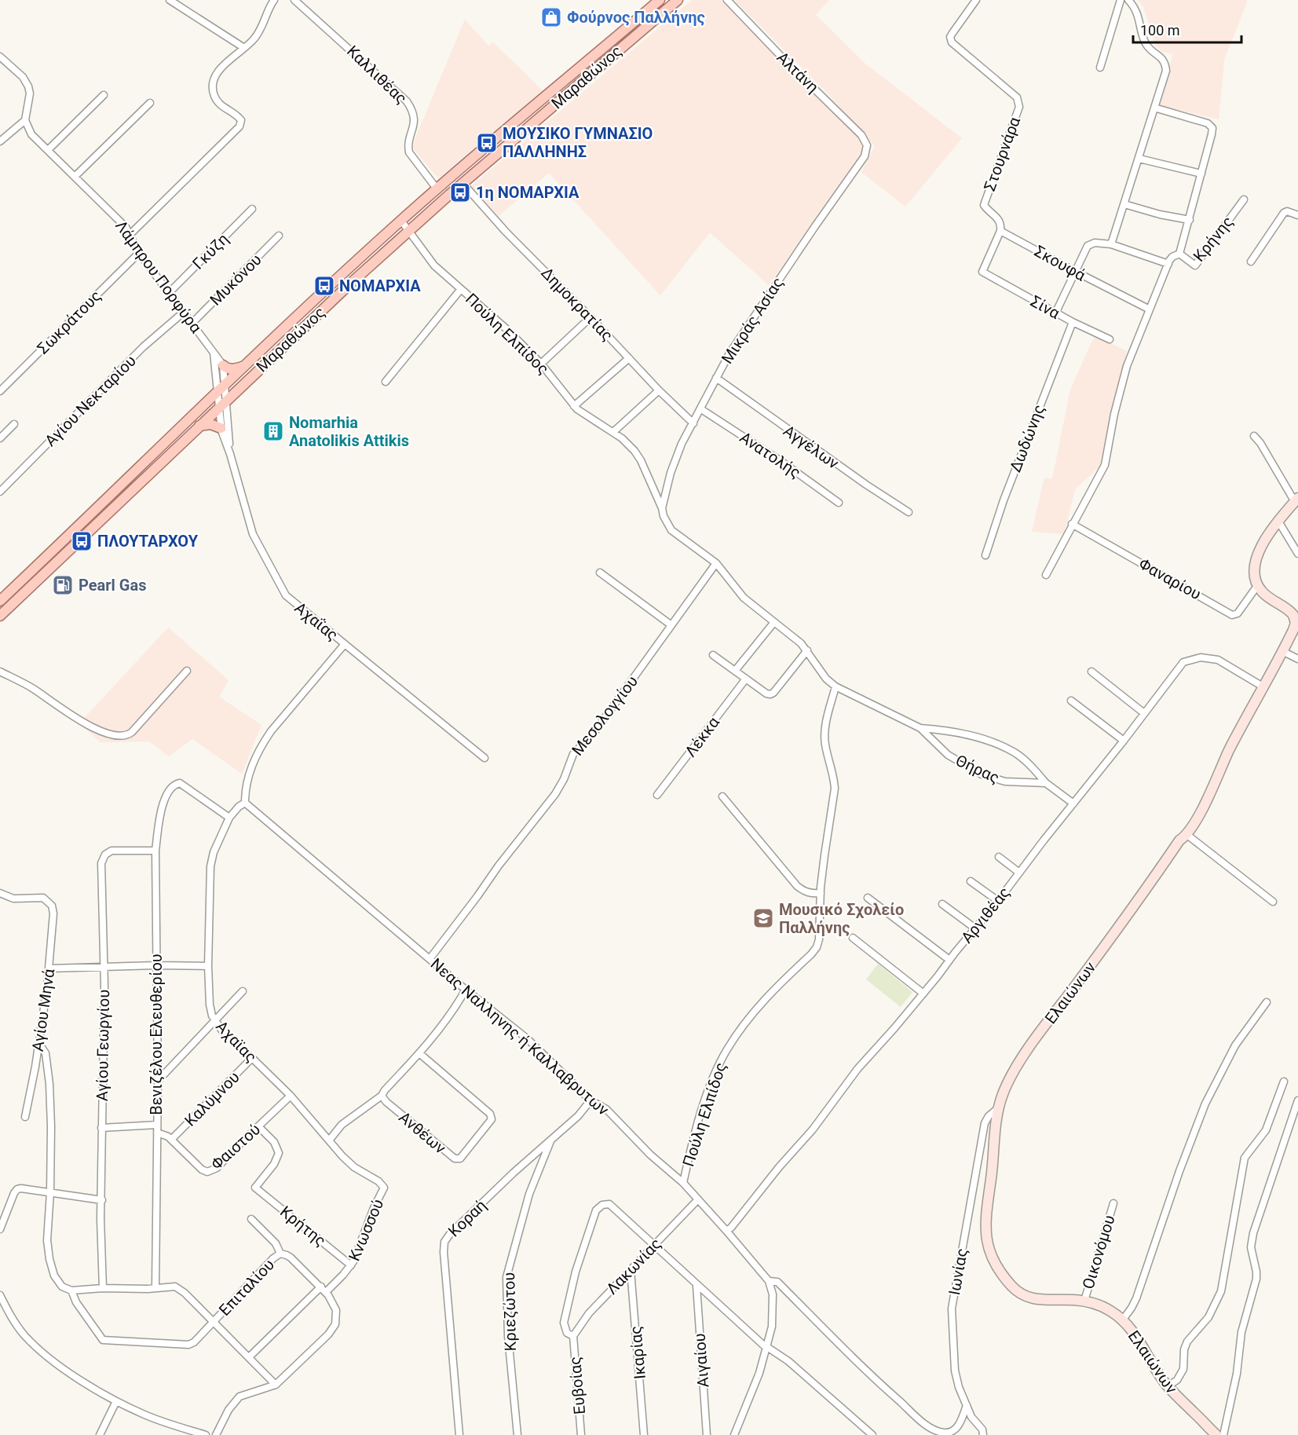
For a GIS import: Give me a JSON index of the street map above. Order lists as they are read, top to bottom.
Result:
{
  "streets": {
    "main road": ["Μαραθώνος", "Ελαιώνων"],
    "street": [
      "Αλτάνη",
      "Καλλιθέας",
      "Στουρνάρα",
      "Κρήνης",
      "Γκύζη",
      "Σκουφά",
      "Λάμπρου Πορφύρα",
      "Μυκόνου",
      "Δημοκρατίας",
      "Σίνα",
      "Μικράς Ασίας",
      "Σωκράτους",
      "Πούλη Ελπίδος",
      "Αγίου Νεκταρίου",
      "Δωδώνης",
      "Αγγέλων",
      "Ανατολής",
      "Φαναρίου",
      "Αχαΐας",
      "Μεσολογγίου",
      "Λέκκα",
      "Θήρας",
      "Αργιθέας",
      "Αγίου Μηνά",
      "Βενιζέλου Ελευθερίου",
      "Νεας Nαλληνης ή Καλλαβρυτων",
      "Αχαϊας",
      "Αγίου Γεωργίου",
      "Καλύμνου",
      "Ανθέων",
      "Φαιστού",
      "Κοραή",
      "Κρήτης",
      "Κνωσσού",
      "Οικονόμου",
      "Λακωνίας",
      "Ιωνίας",
      "Επιταλίου",
      "Κριεζώτου",
      "Ικαρίας",
      "Αιγαίου",
      "Ευβοίας"
    ]
  },
  "crossings": [
    ["Αλτάνη", "Μικράς Ασίας"],
    ["Καλλιθέας", "Μαραθώνος"],
    ["Μαραθώνος", "Λάμπρου Πορφύρα"],
    ["Μαραθώνος", "Δημοκρατίας"],
    ["Μαραθώνος", "Πούλη Ελπίδος"],
    ["Μαραθώνος", "Αχαΐας"],
    ["Στουρνάρα", "Σκουφά"],
    ["Στουρνάρα", "Σίνα"],
    ["Γκύζη", "Λάμπρου Πορφύρα"],
    ["Σκουφά", "Σίνα"],
    ["Λάμπρου Πορφύρα", "Μυκόνου"],
    ["Λάμπρου Πορφύρα", "Σωκράτους"],
    ["Λάμπρου Πορφύρα", "Αγίου Νεκταρίου"],
    ["Λάμπρου Πορφύρα", "Αχαΐας"],
    ["Δημοκρατίας", "Μικράς Ασίας"],
    ["Σίνα", "Δωδώνης"],
    ["Μικράς Ασίας", "Πούλη Ελπίδος"],
    ["Μικράς Ασίας", "Αγγέλων"],
    ["Μικράς Ασίας", "Ανατολής"],
    ["Πούλη Ελπίδος", "Μεσολογγίου"],
    ["Πούλη Ελπίδος", "Θήρας"],
    ["Πούλη Ελπίδος", "Νεας Nαλληνης ή Καλλαβρυτων"],
    ["Φαναρίου", "Ελαιώνων"],
    ["Αχαΐας", "Νεας Nαλληνης ή Καλλαβρυτων"],
    ["Αχαΐας", "Αχαϊας"],
    ["Μεσολογγίου", "Νεας Nαλληνης ή Καλλαβρυτων"],
    ["Θήρας", "Αργιθέας"],
    ["Αργιθέας", "Ελαιώνων"],
    ["Αργιθέας", "Νεας Nαλληνης ή Καλλαβρυτων"],
    ["Ελαιώνων", "Οικονόμου"],
    ["Ελαιώνων", "Ιωνίας"],
    ["Βενιζέλου Ελευθερίου", "Αχαϊας"],
    ["Βενιζέλου Ελευθερίου", "Αγίου Γεωργίου"],
    ["Βενιζέλου Ελευθερίου", "Φαιστού"],
    ["Νεας Nαλληνης ή Καλλαβρυτων", "Αχαϊας"],
    ["Νεας Nαλληνης ή Καλλαβρυτων", "Κοραή"],
    ["Νεας Nαλληνης ή Καλλαβρυτων", "Λακωνίας"],
    ["Αχαϊας", "Καλύμνου"],
    ["Αχαϊας", "Φαιστού"],
    ["Αχαϊας", "Κνωσσού"],
    ["Καλύμνου", "Φαιστού"],
    ["Φαιστού", "Κρήτης"],
    ["Κοραή", "Κριεζώτου"],
    ["Κρήτης", "Κνωσσού"],
    ["Λακωνίας", "Ικαρίας"],
    ["Λακωνίας", "Ευβοίας"]
  ],
  "places": {
    "shop": ["Φούρνος Παλλήνης"],
    "bus stop": [
      "ΜΟΥΣΙΚΟ ΓΥΜΝΑΣΙΟ ΠΑΛΛΗΝΗΣ",
      "1η ΝΟΜΑΡΧΙΑ",
      "ΝΟΜΑΡΧΙΑ",
      "ΠΛΟΥΤΑΡΧΟΥ"
    ],
    "building": ["Nomarhia Anatolikis Attikis"],
    "fuel station": ["Pearl Gas"],
    "school or university": ["Μουσικό Σχολείο Παλλήνης"]
  },
  "scale_bar": "100 m"
}
